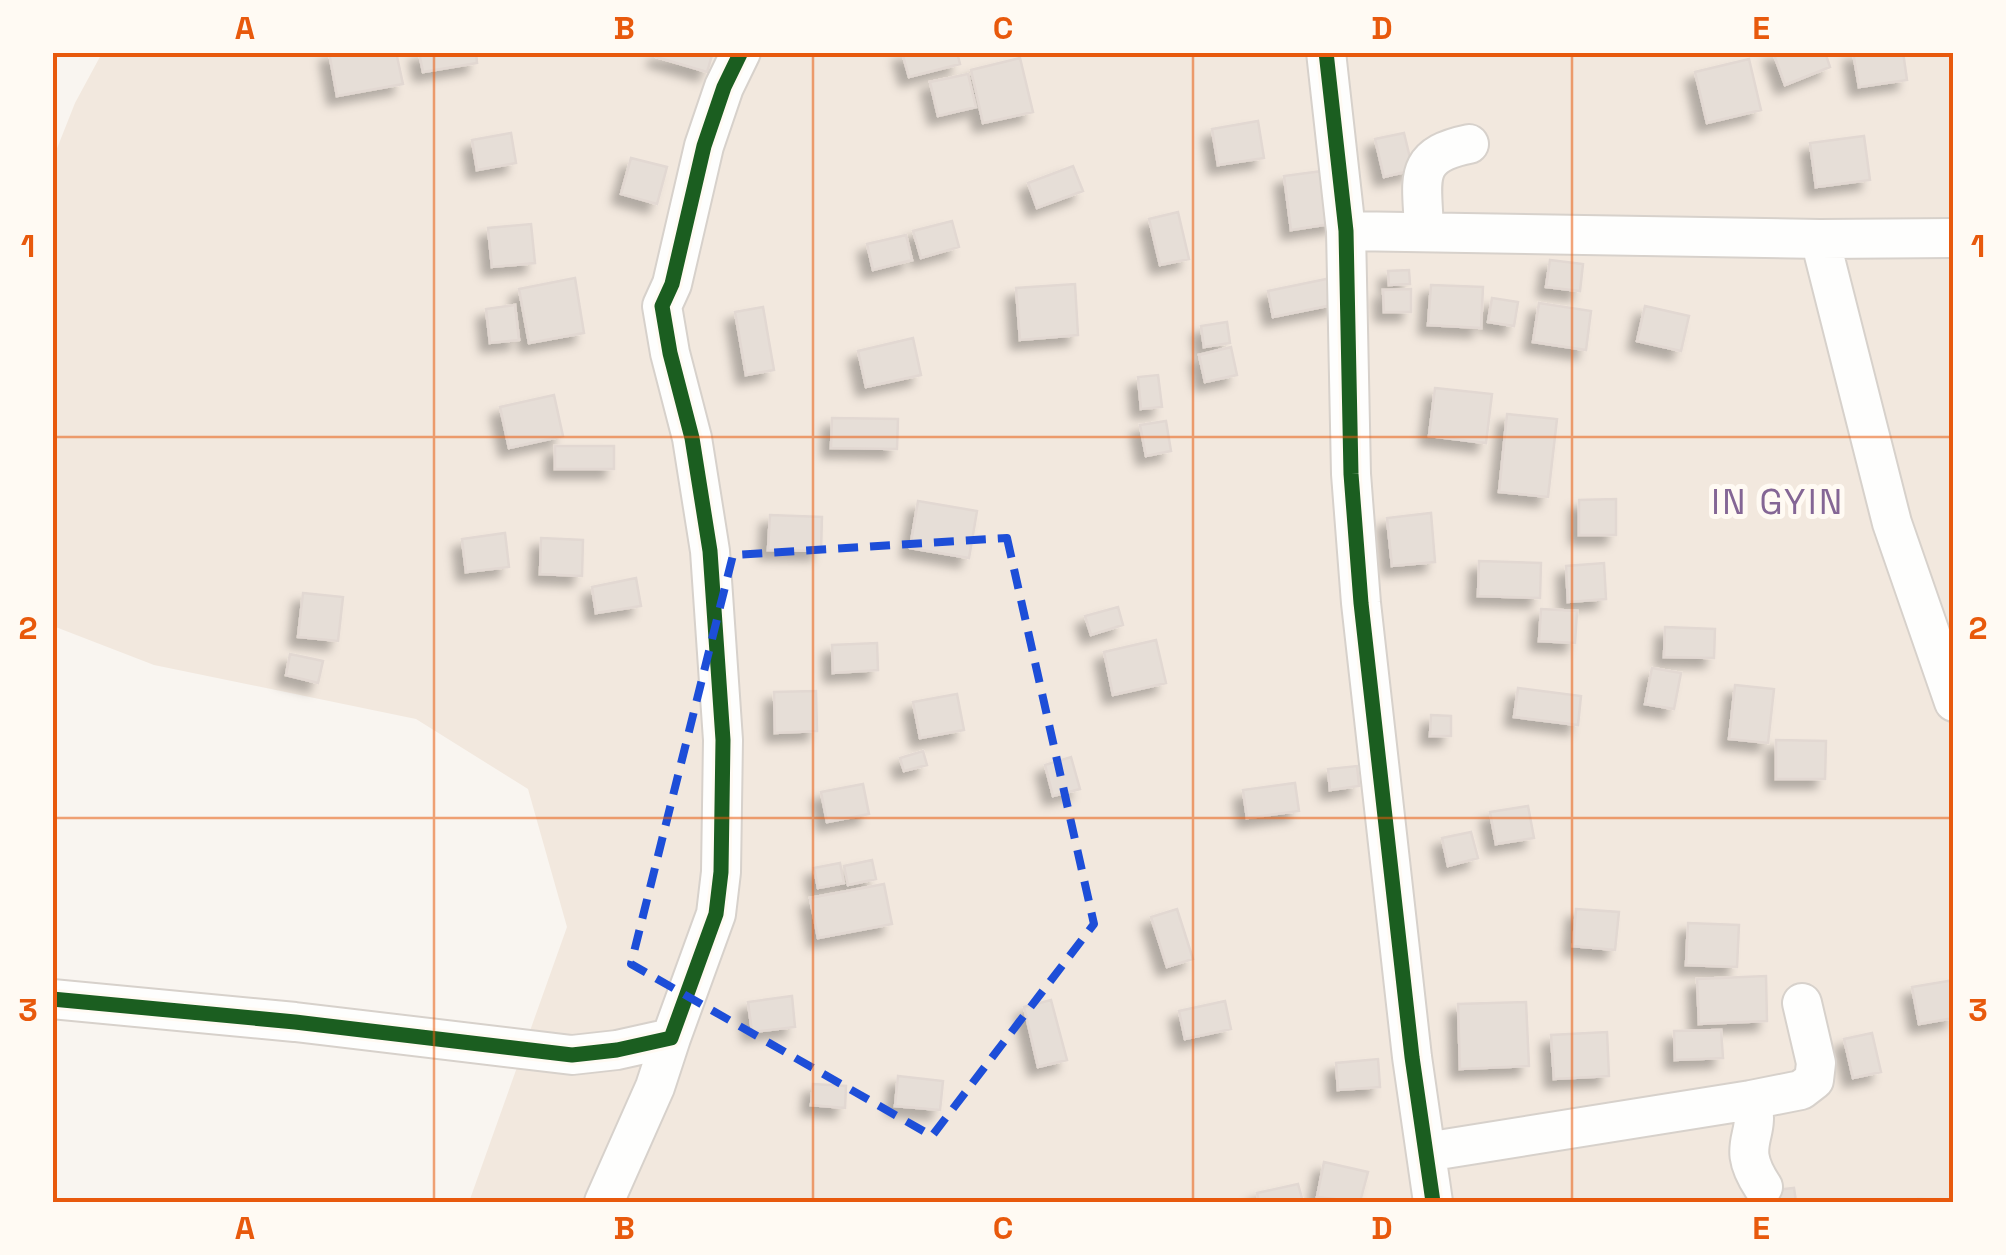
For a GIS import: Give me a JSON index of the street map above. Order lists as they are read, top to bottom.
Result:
{
  "districts": ["IN GYIN"],
  "grid": {
    "columns": [
      "A",
      "B",
      "C",
      "D",
      "E"
    ],
    "rows": ["1", "2", "3"]
  }
}
